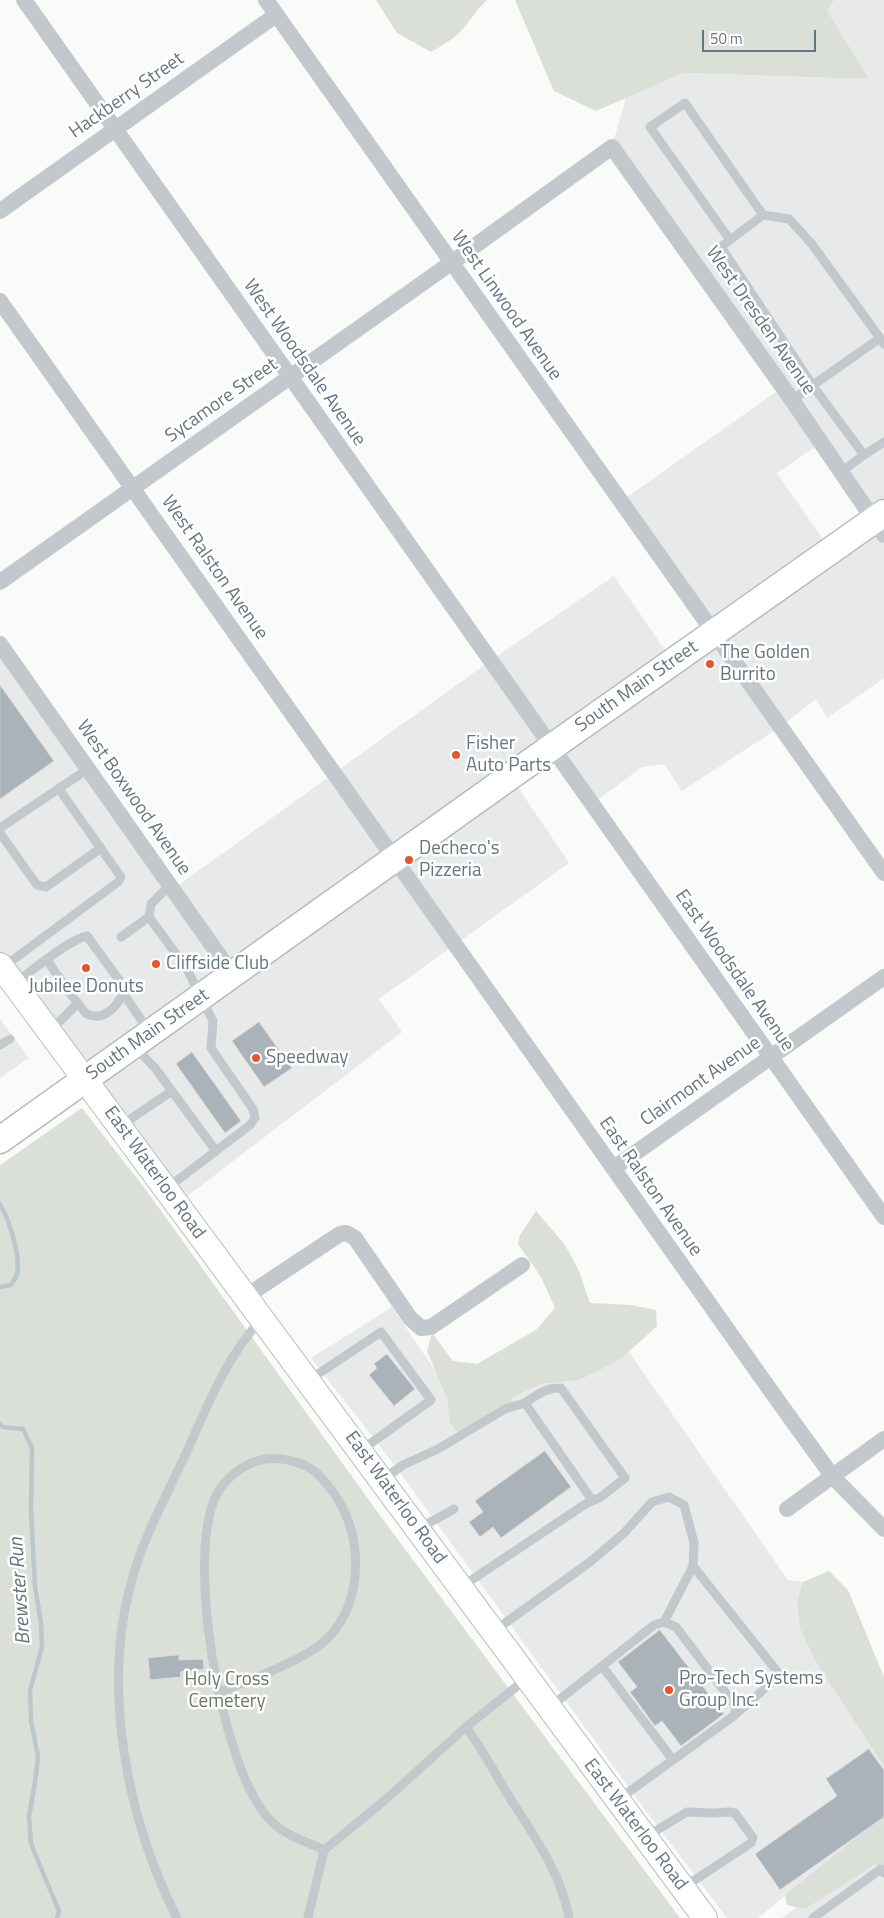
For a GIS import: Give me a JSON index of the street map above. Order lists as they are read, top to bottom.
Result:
{
  "streets": {
    "main road": ["South Main Street", "East Waterloo Road"],
    "street": [
      "Hackberry Street",
      "West Linwood Avenue",
      "West Dresden Avenue",
      "West Woodsdale Avenue",
      "Sycamore Street",
      "West Ralston Avenue",
      "West Boxwood Avenue",
      "East Woodsdale Avenue",
      "Clairmont Avenue",
      "East Ralston Avenue"
    ]
  },
  "crossings": [
    ["Hackberry Street", "West Linwood Avenue"],
    ["Hackberry Street", "West Woodsdale Avenue"],
    ["West Linwood Avenue", "Sycamore Street"],
    ["West Linwood Avenue", "South Main Street"],
    ["West Dresden Avenue", "Sycamore Street"],
    ["West Dresden Avenue", "South Main Street"],
    ["West Woodsdale Avenue", "Sycamore Street"],
    ["West Woodsdale Avenue", "South Main Street"],
    ["West Woodsdale Avenue", "East Woodsdale Avenue"],
    ["Sycamore Street", "West Ralston Avenue"],
    ["West Ralston Avenue", "South Main Street"],
    ["West Ralston Avenue", "East Ralston Avenue"],
    ["South Main Street", "West Boxwood Avenue"],
    ["South Main Street", "East Woodsdale Avenue"],
    ["South Main Street", "East Waterloo Road"],
    ["South Main Street", "East Ralston Avenue"],
    ["East Woodsdale Avenue", "Clairmont Avenue"],
    ["Clairmont Avenue", "East Ralston Avenue"]
  ],
  "water": ["Brewster Run"],
  "parks": ["Holy Cross Cemetery"],
  "places": [
    "The Golden Burrito",
    "Fisher Auto Parts",
    "Decheco's Pizzeria",
    "Cliffside Club",
    "Jubilee Donuts",
    "Speedway",
    "Pro-Tech Systems Group Inc."
  ],
  "scale_bar": "50 m"
}
